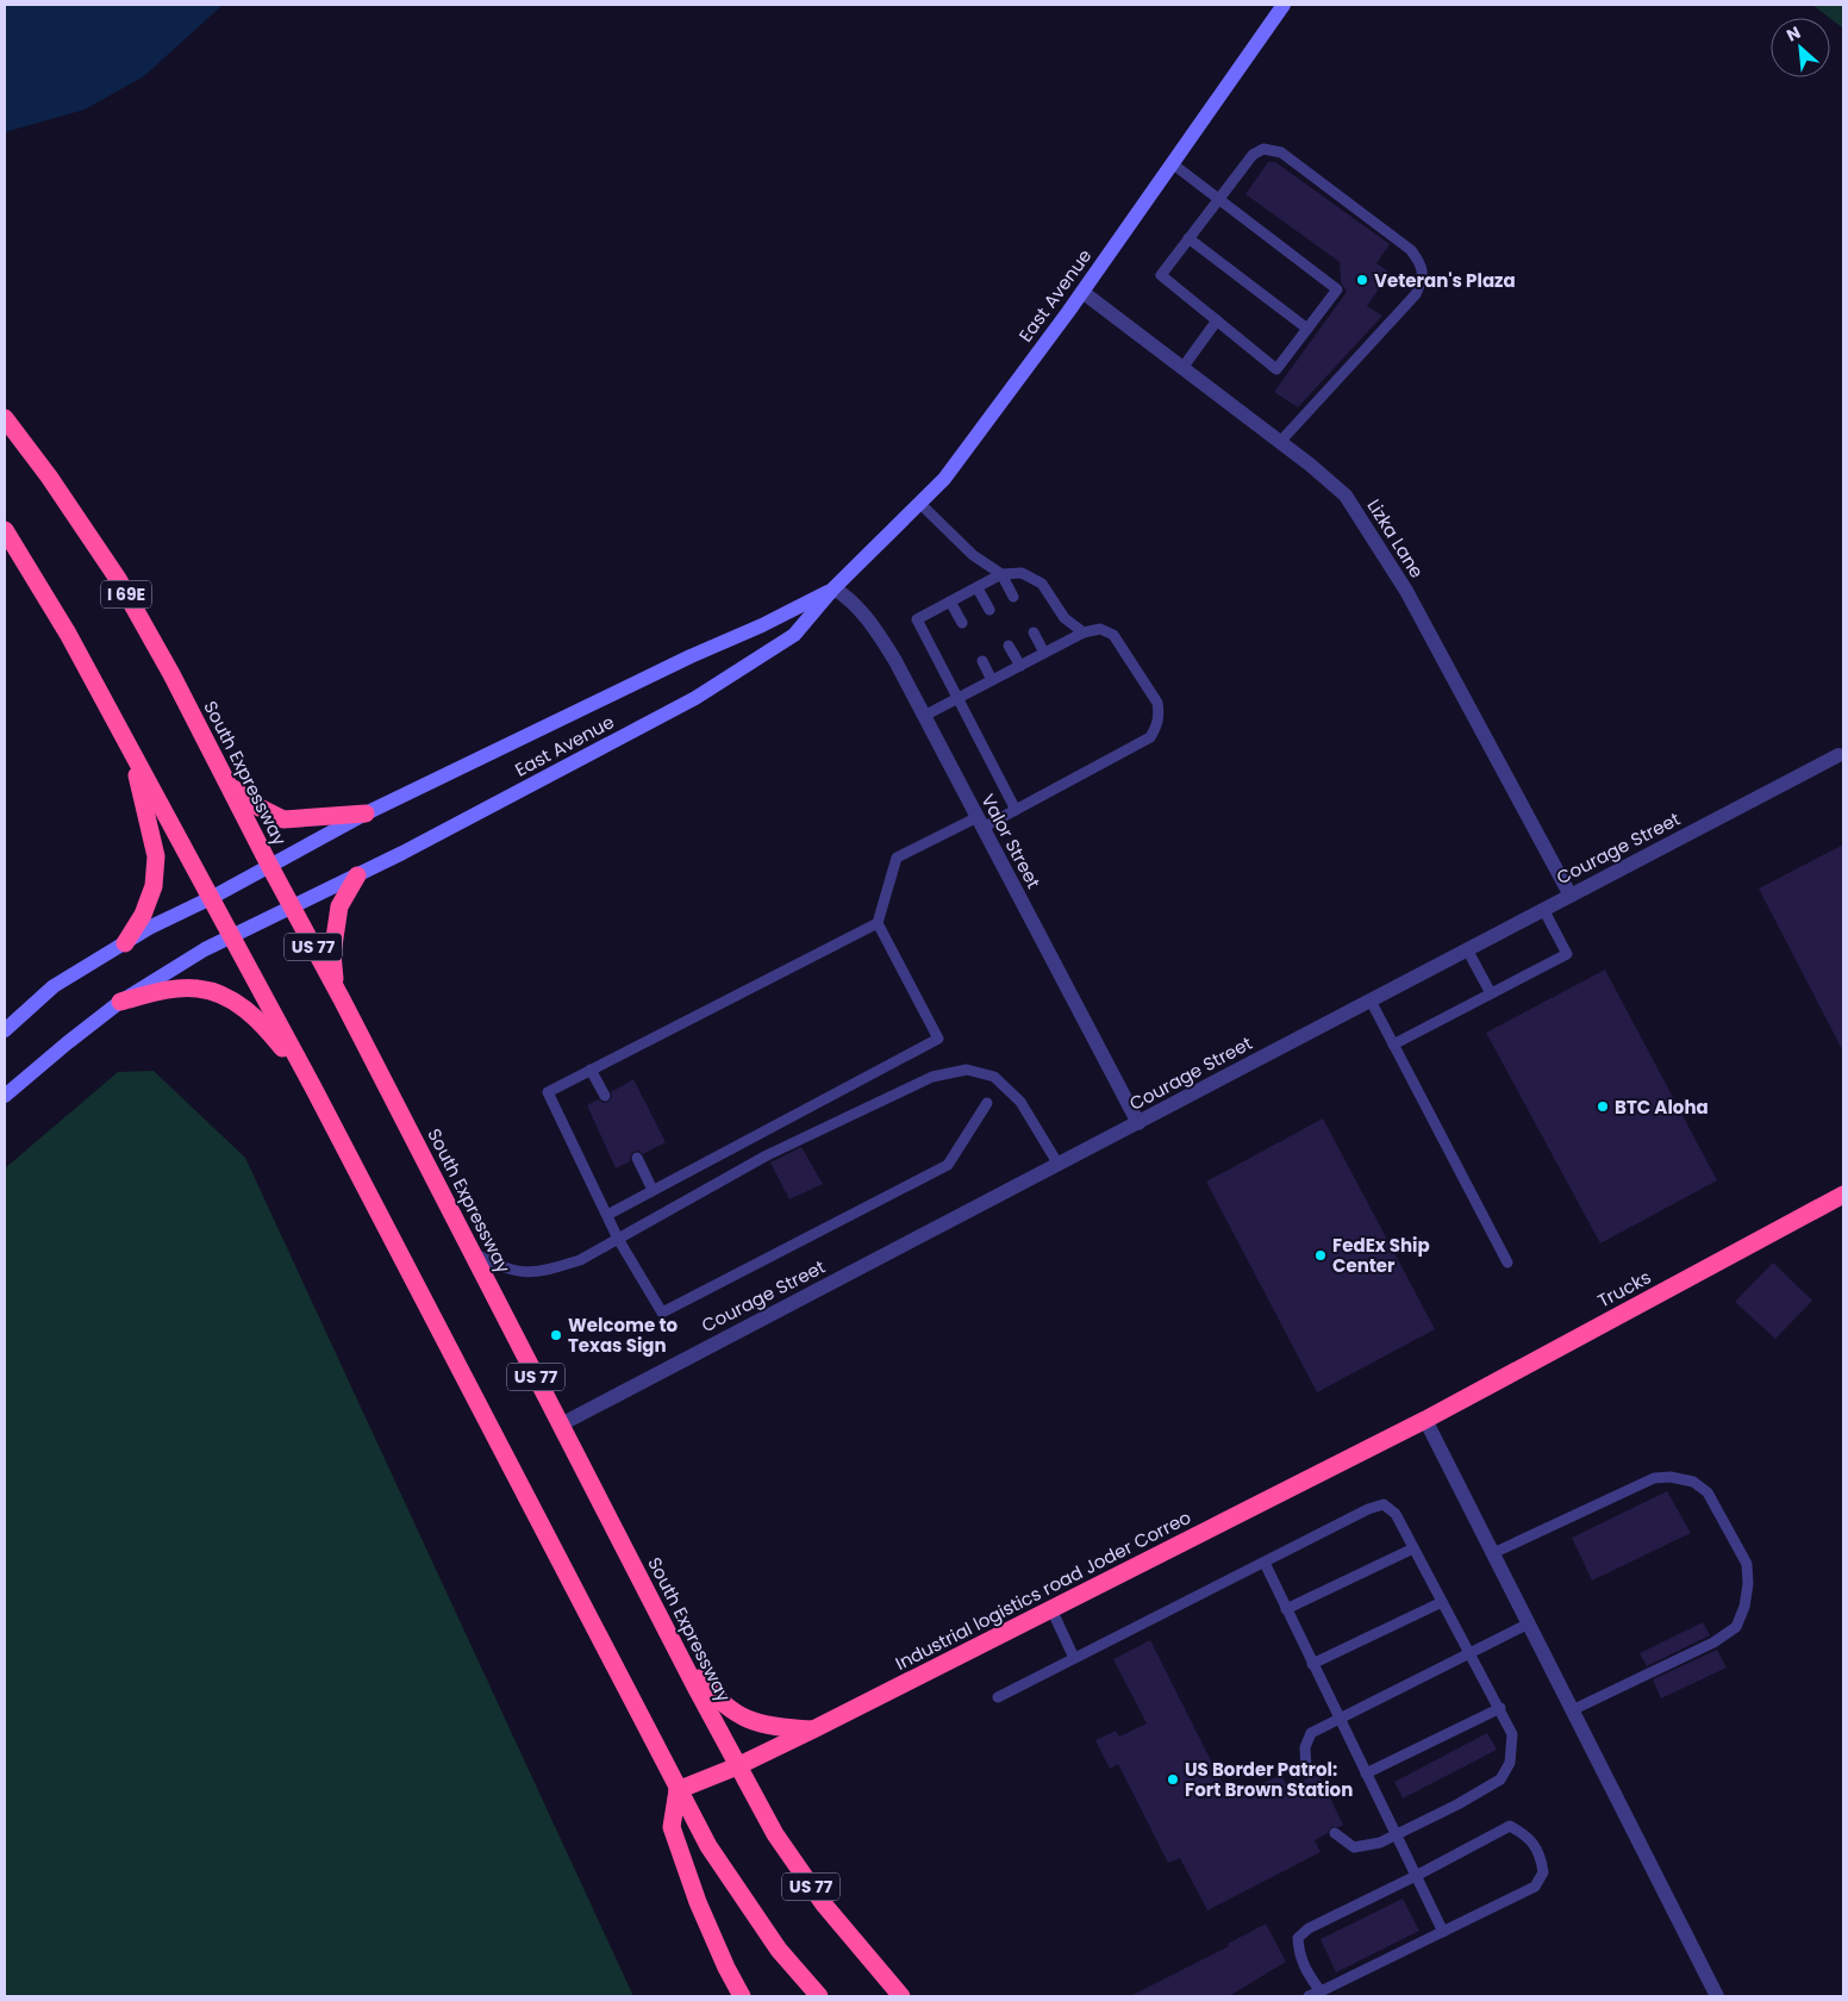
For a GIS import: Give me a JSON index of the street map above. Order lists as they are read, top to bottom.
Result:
{
  "streets": {
    "highway": [
      "I 69E",
      "South Expressway",
      "US 77",
      "Trucks",
      "Industrial logistics road Joder Correo"
    ],
    "street": [
      "East Avenue",
      "Lizka Lane",
      "Valor Street",
      "Courage Street"
    ]
  },
  "crossings": [
    ["East Avenue", "Lizka Lane"],
    ["East Avenue", "South Expressway"],
    ["East Avenue", "Valor Street"],
    ["Lizka Lane", "Courage Street"],
    ["South Expressway", "Courage Street"],
    ["South Expressway", "Industrial logistics road Joder Correo"],
    ["Valor Street", "Courage Street"],
    ["Trucks", "Industrial logistics road Joder Correo"]
  ],
  "places": [
    "Veteran's Plaza",
    "BTC Aloha",
    "FedEx Ship Center",
    "Welcome to Texas Sign",
    "US Border Patrol: Fort Brown Station"
  ],
  "north": "top left"
}
